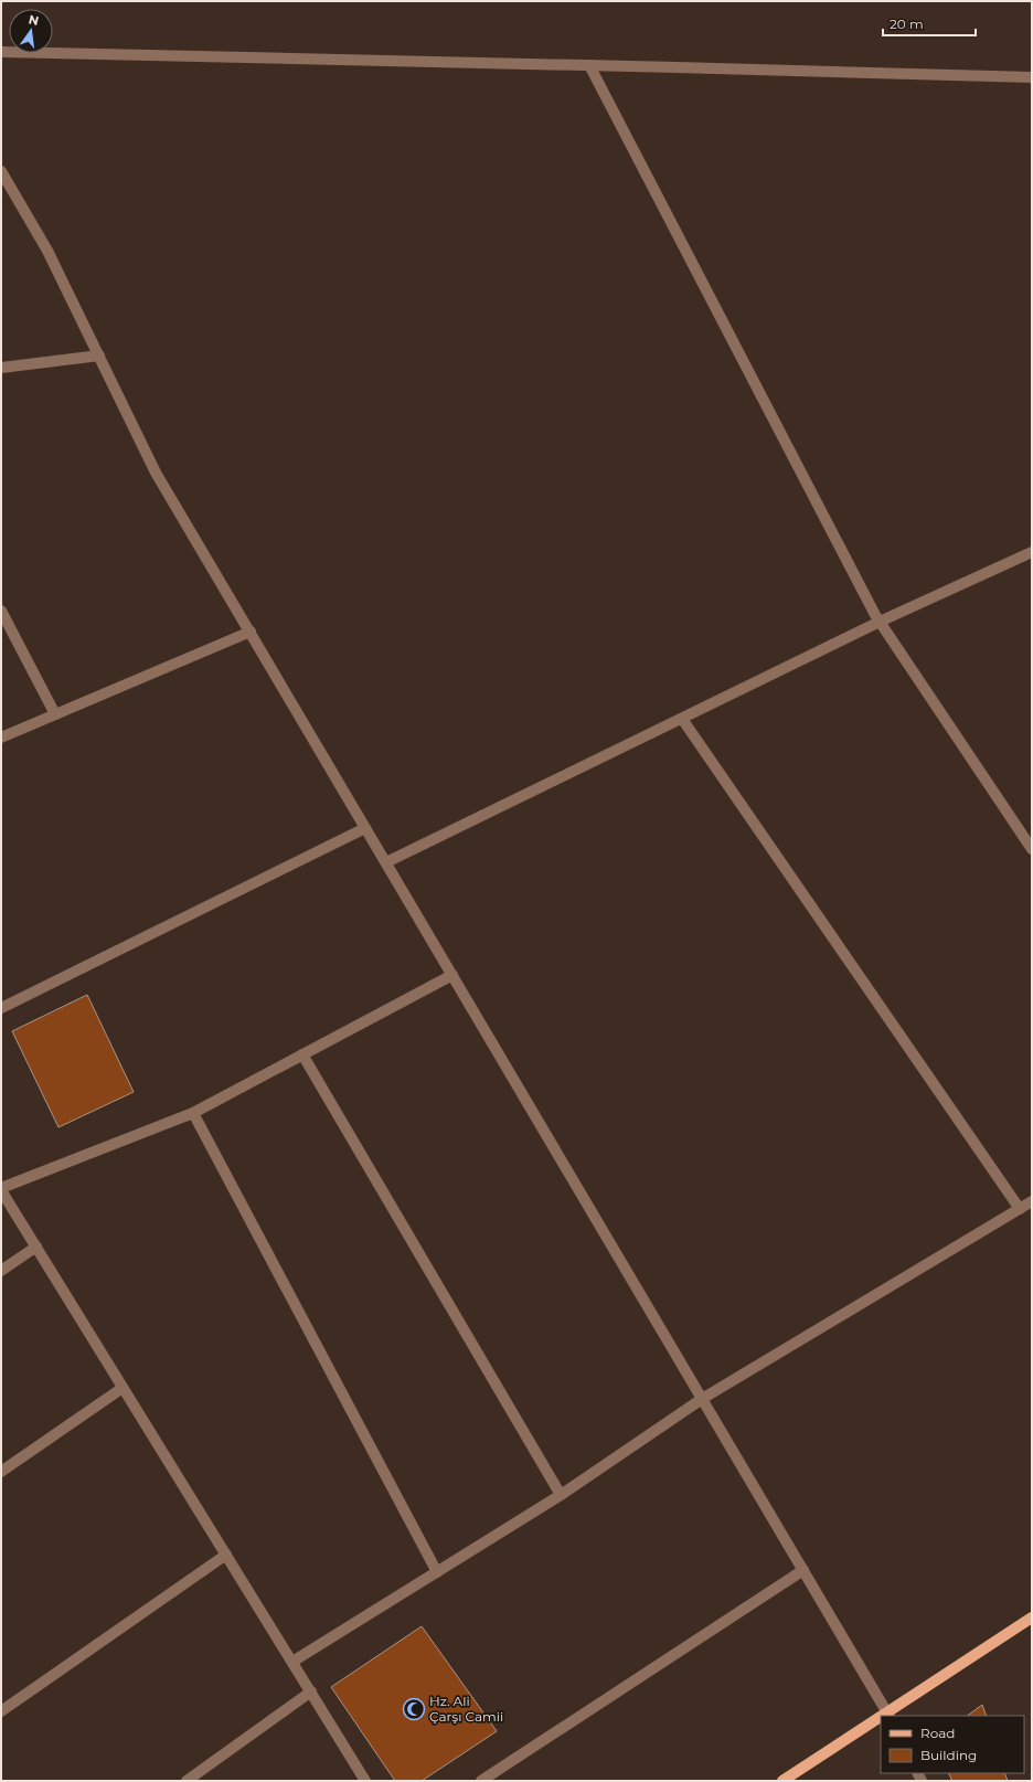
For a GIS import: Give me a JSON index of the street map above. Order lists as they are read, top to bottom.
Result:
{
  "places": {
    "mosque": ["Hz. Ali Çarşı Camii"]
  },
  "legend": ["Road", "Building"],
  "scale_bar": "20 m",
  "north": "top"
}
